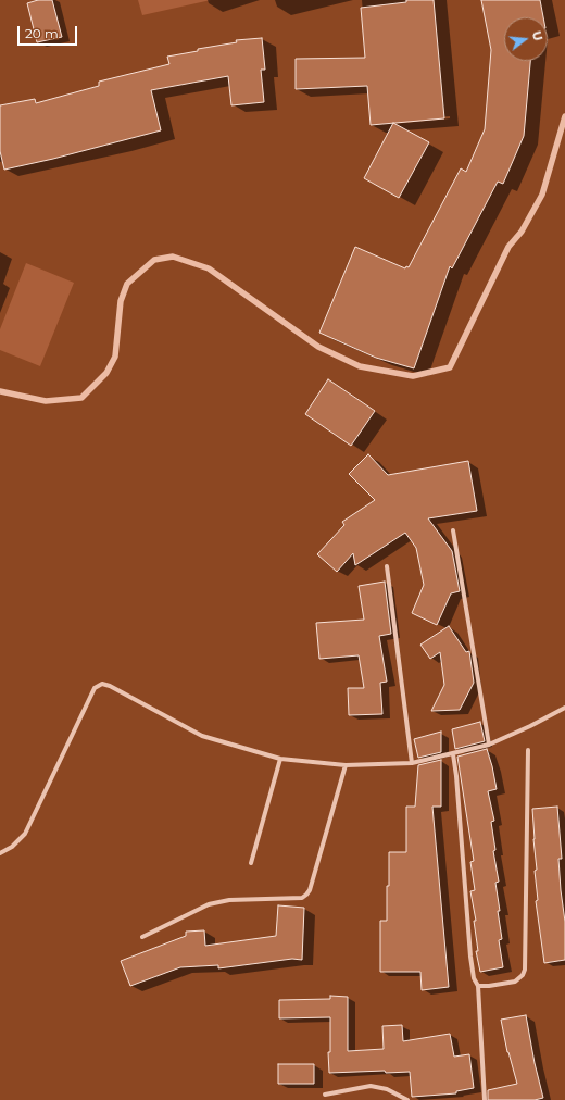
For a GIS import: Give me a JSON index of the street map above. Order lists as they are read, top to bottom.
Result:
{
  "scale_bar": "20 m",
  "north": "right"
}
